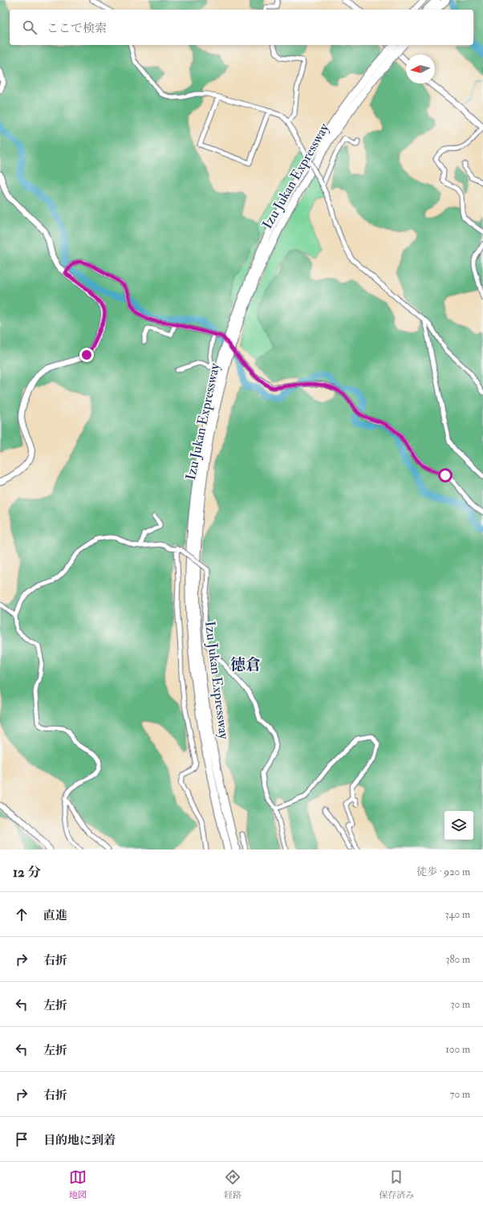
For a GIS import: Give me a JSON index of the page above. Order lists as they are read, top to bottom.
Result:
{
  "streets": {
    "highway": ["Izu Jukan Expressway"]
  },
  "districts": ["徳倉"],
  "north": "left",
  "page": {
    "search": "ここで検索",
    "heading": ["12 分", "徒歩 · 920 m"],
    "list": [
      ["直進", "340 m"],
      ["右折", "380 m"],
      ["左折", "30 m"],
      ["左折", "100 m"],
      ["右折", "70 m"],
      "目的地に到着"
    ],
    "nav": ["地図", "経路", "保存済み"]
  }
}
